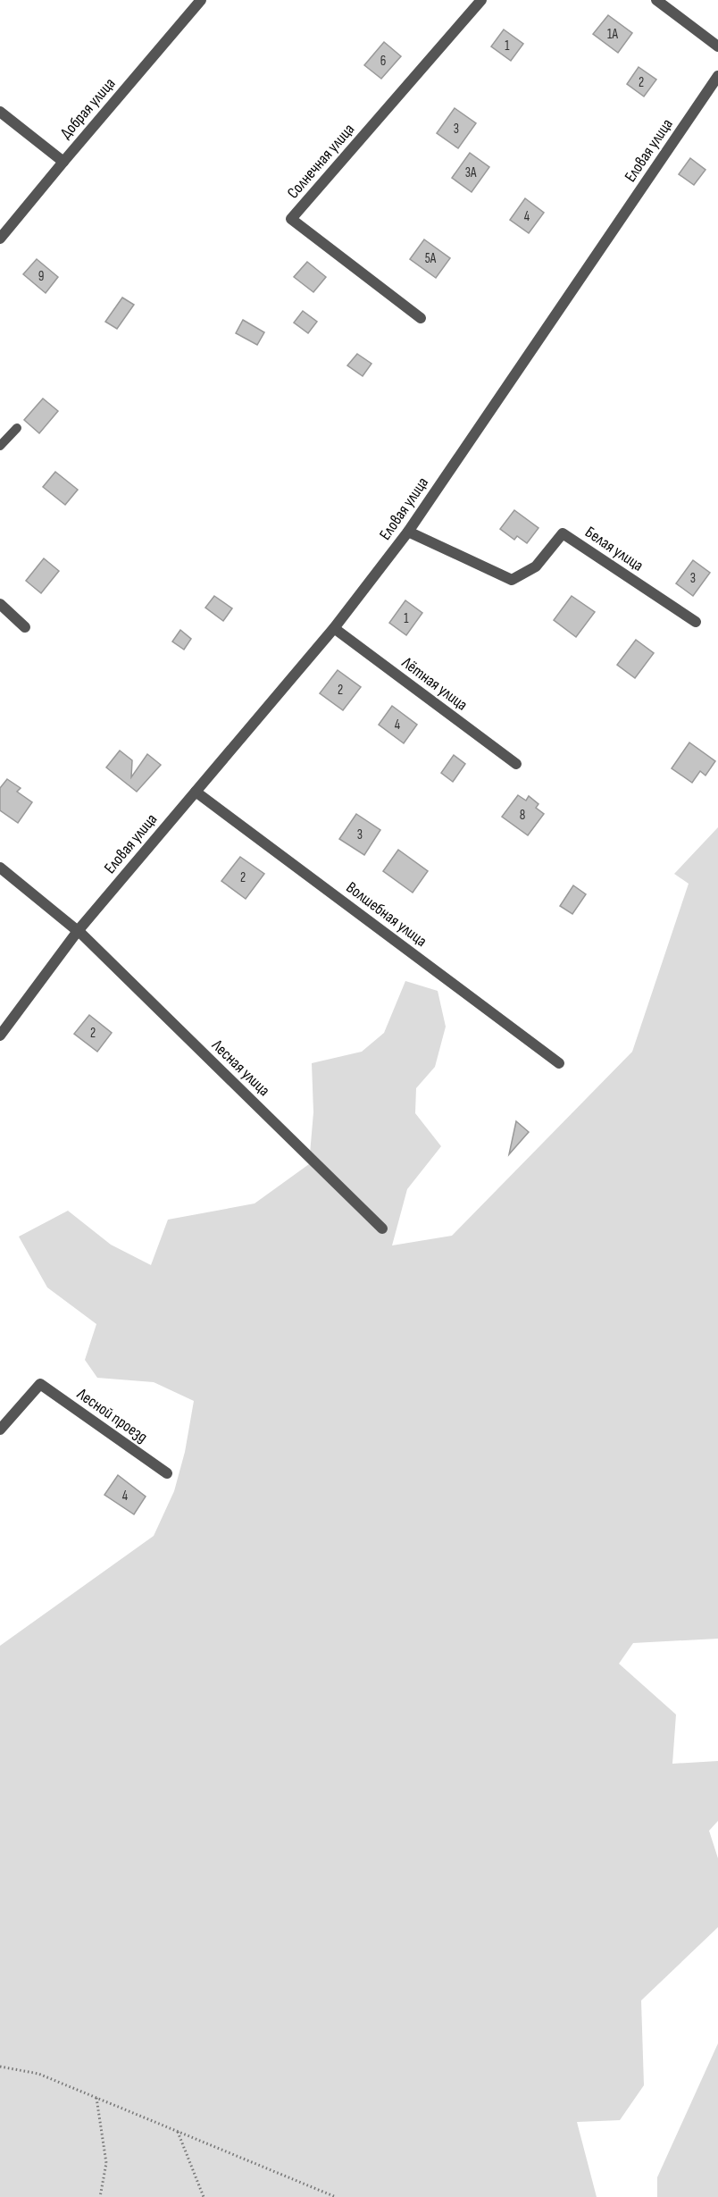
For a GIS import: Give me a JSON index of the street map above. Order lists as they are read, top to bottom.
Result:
{
  "streets": {
    "street": [
      "Добрая улица",
      "Еловая улица",
      "Солнечная улица",
      "Белая улица",
      "Лётная улица",
      "Волшебная улица",
      "Лесная улица",
      "Лесной проезд"
    ]
  },
  "crossings": [
    ["Еловая улица", "Белая улица"],
    ["Еловая улица", "Лётная улица"],
    ["Еловая улица", "Волшебная улица"],
    ["Еловая улица", "Лесная улица"]
  ],
  "house_numbers": [
    "1А",
    "1",
    "6",
    "2",
    "3",
    "3А",
    "4",
    "5А",
    "9",
    "3",
    "1",
    "2",
    "4",
    "8",
    "3",
    "2",
    "2",
    "4"
  ]
}
